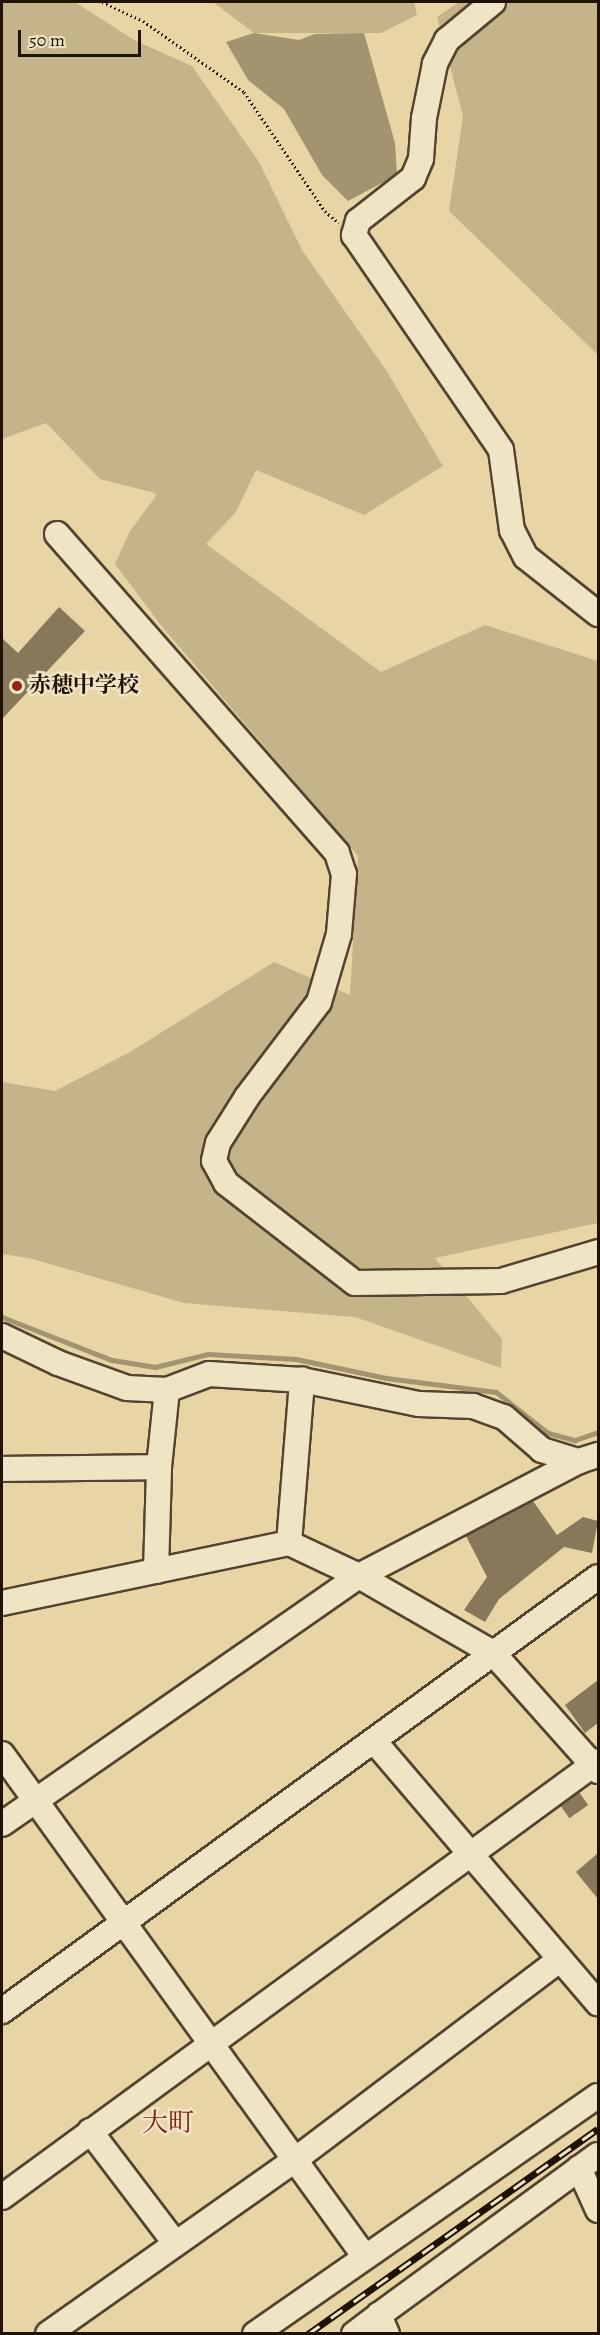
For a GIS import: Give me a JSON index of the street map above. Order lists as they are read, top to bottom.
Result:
{
  "districts": ["大町"],
  "places": ["赤穂中学校"],
  "scale_bar": "50 m"
}
